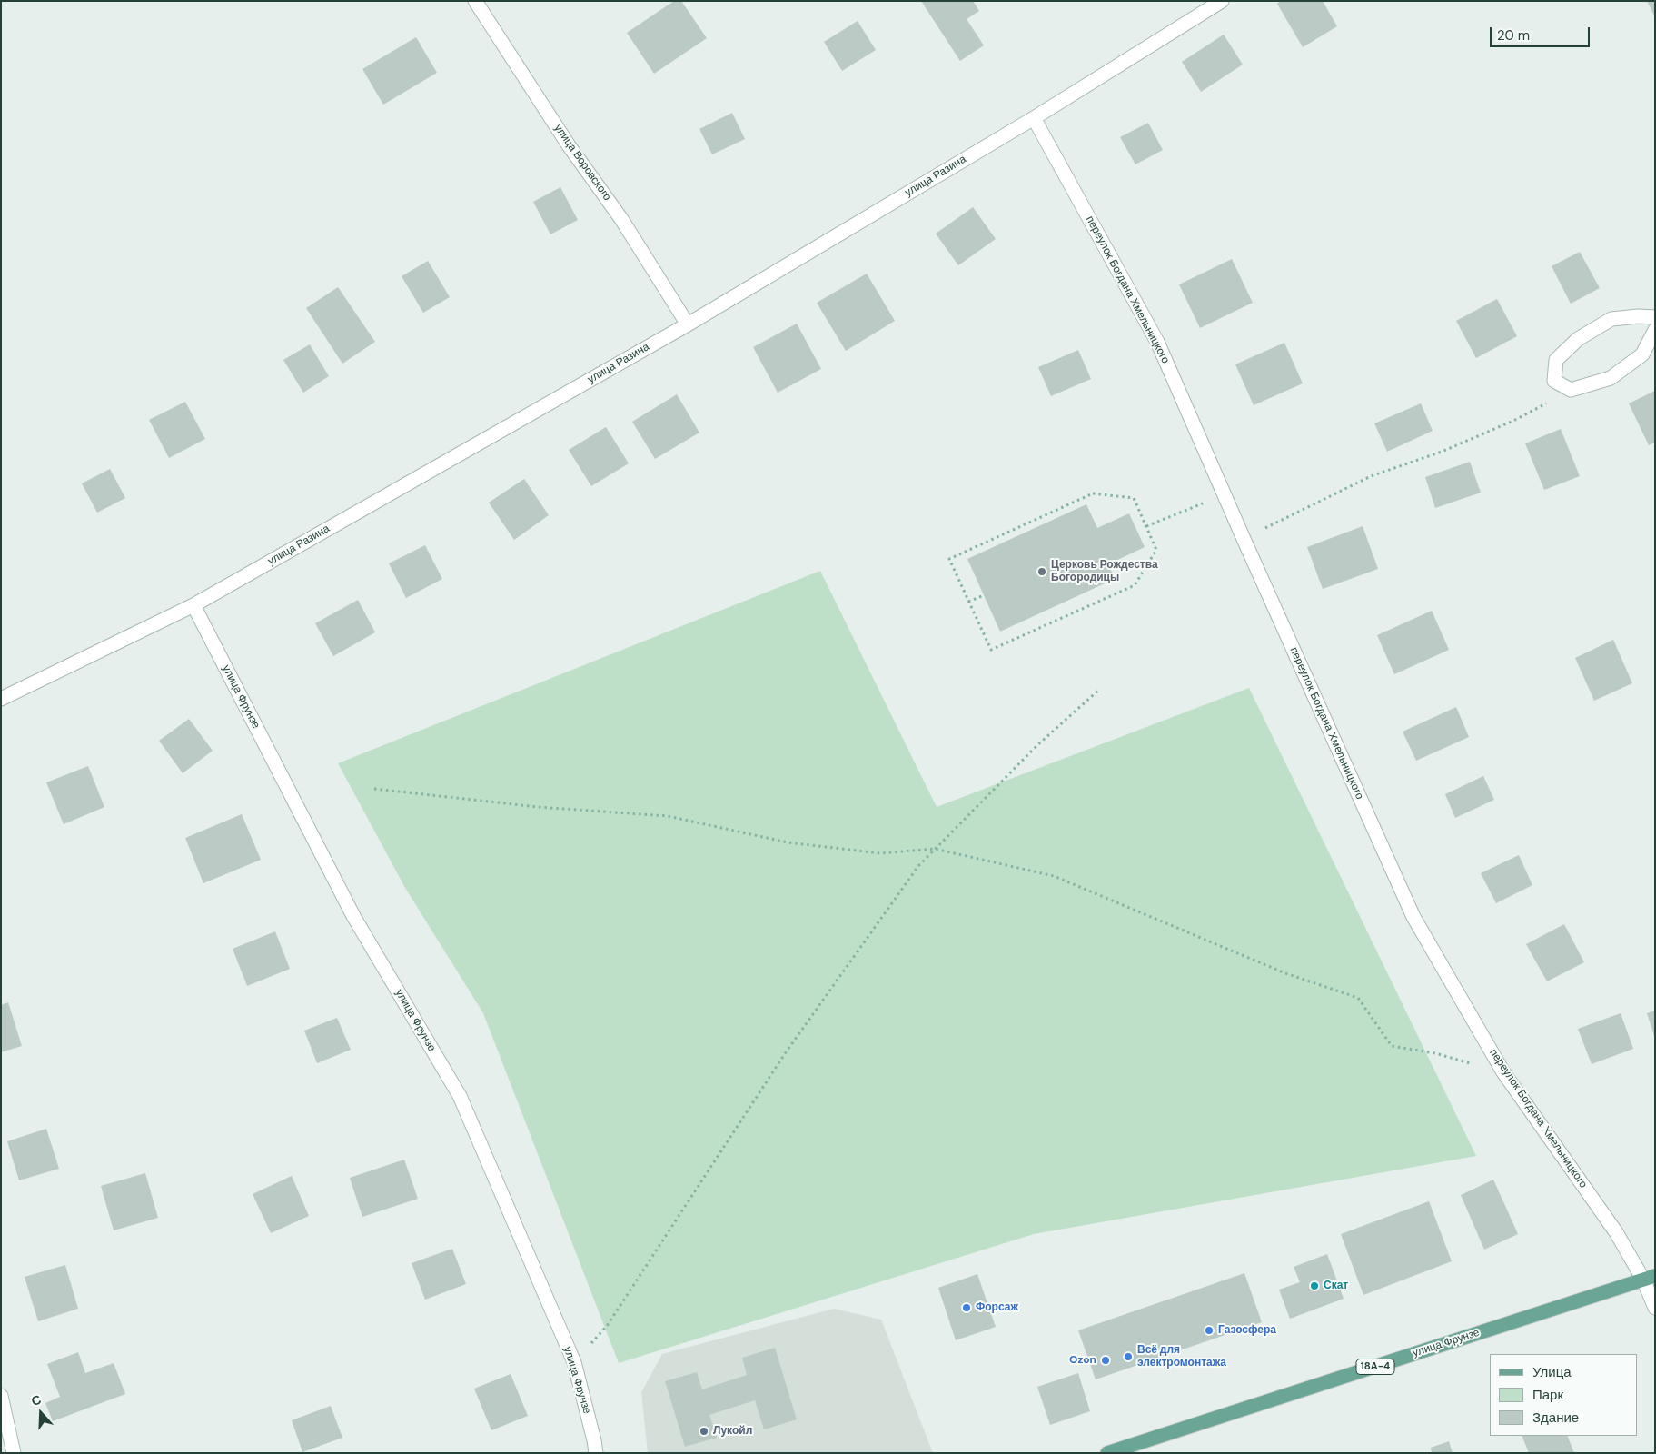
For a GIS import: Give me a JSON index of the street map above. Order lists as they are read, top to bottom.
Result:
{
  "streets": {
    "main road": ["улица Фрунзе", "18А-4"],
    "street": ["улица Воровского", "улица Разина", "переулок Богдана Хмельницкого"]
  },
  "crossings": [
    ["улица Воровского", "улица Разина"],
    ["улица Разина", "переулок Богдана Хмельницкого"],
    ["улица Разина", "улица Фрунзе"],
    ["переулок Богдана Хмельницкого", "улица Фрунзе"]
  ],
  "places": [
    "Церковь Рождества Богородицы",
    "Скат",
    "Форсаж",
    "Газосфера",
    "Всё для электромонтажа",
    "Ozon",
    "Лукойл"
  ],
  "legend": ["Улица", "Парк", "Здание"],
  "scale_bar": "20 m",
  "north": "top"
}
